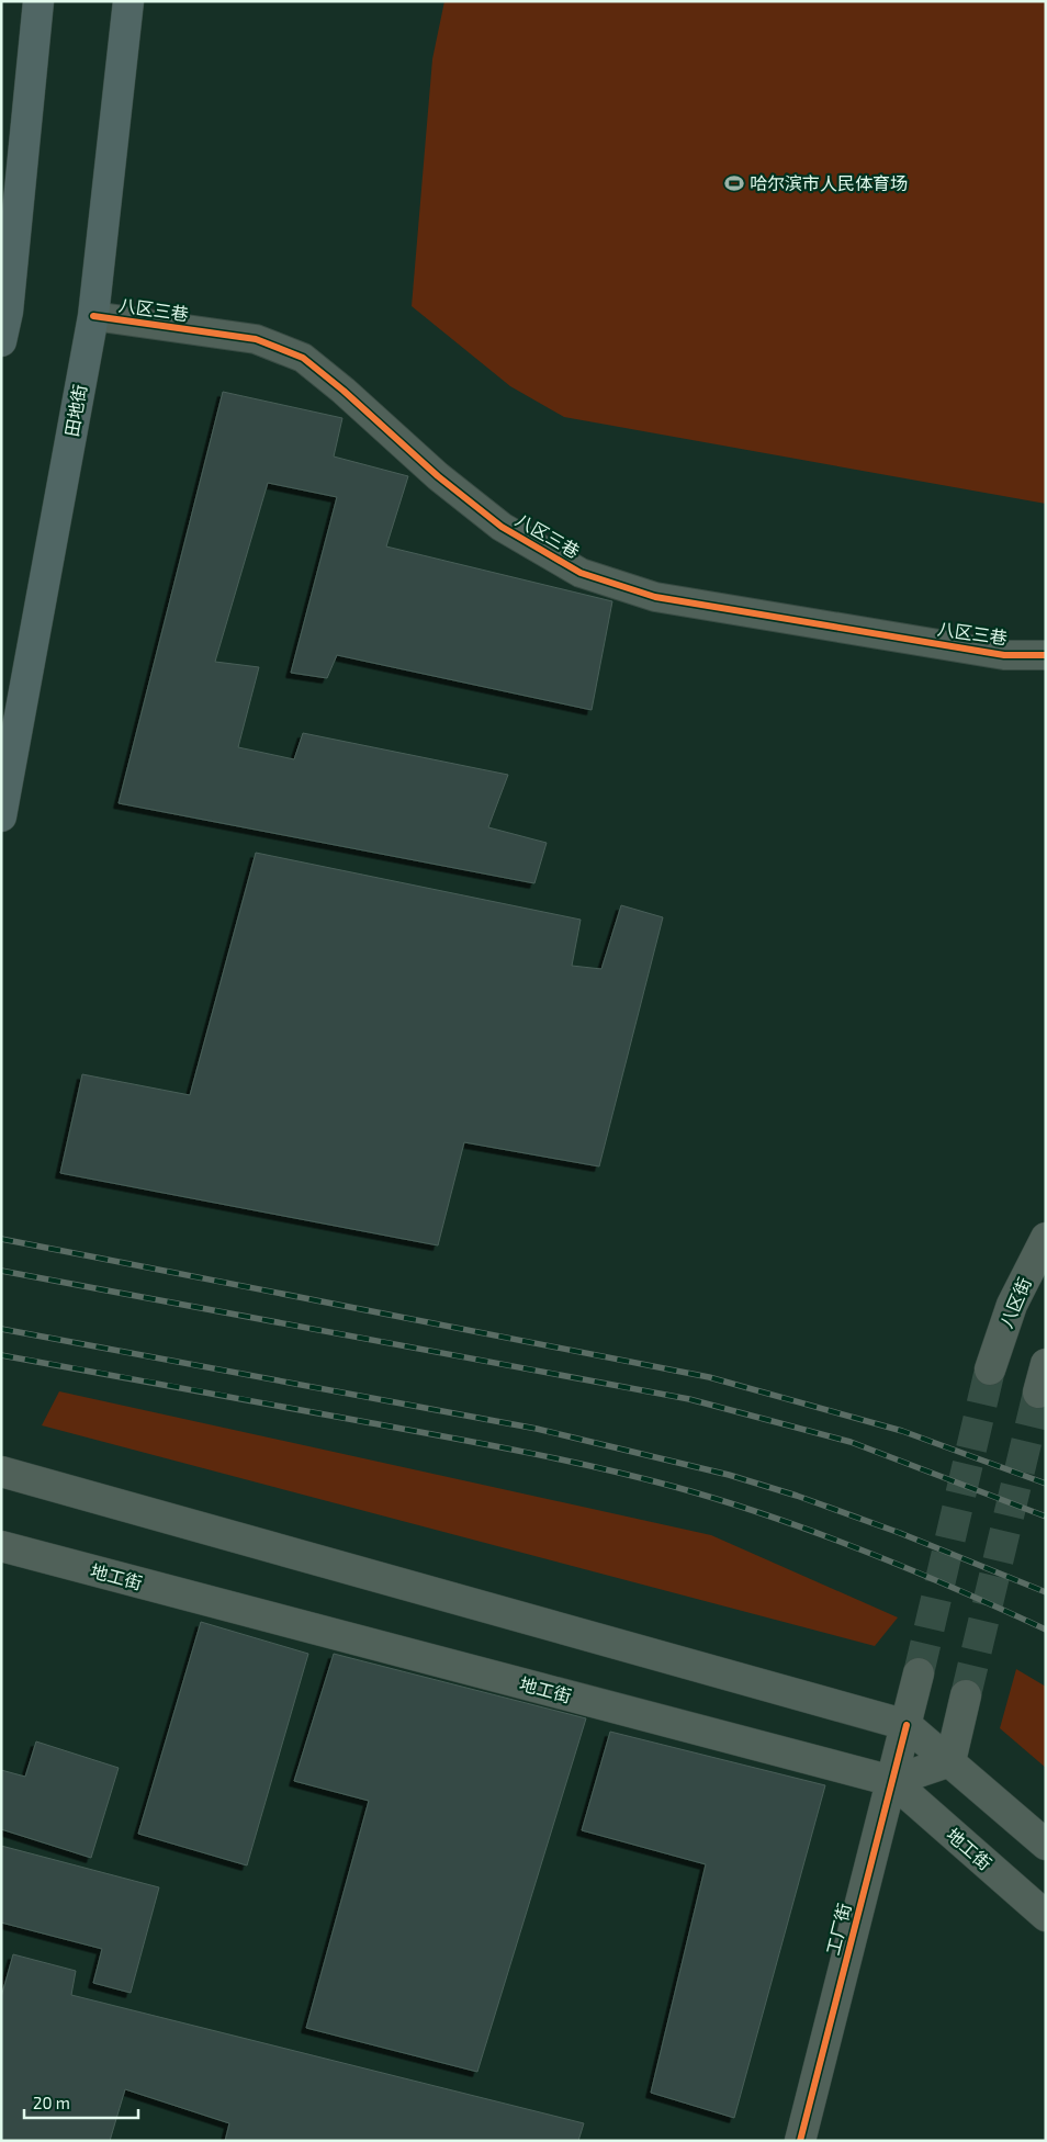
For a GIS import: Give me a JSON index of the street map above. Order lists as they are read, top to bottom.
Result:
{
  "streets": {
    "highway": ["田地街"],
    "main road": ["八区街", "地工街", "工厂街"],
    "street": ["八区三巷"]
  },
  "crossings": [
    ["八区三巷", "田地街"],
    ["地工街", "工厂街"]
  ],
  "places": {
    "sports": ["哈尔滨市人民体育场"]
  },
  "scale_bar": "20 m"
}
